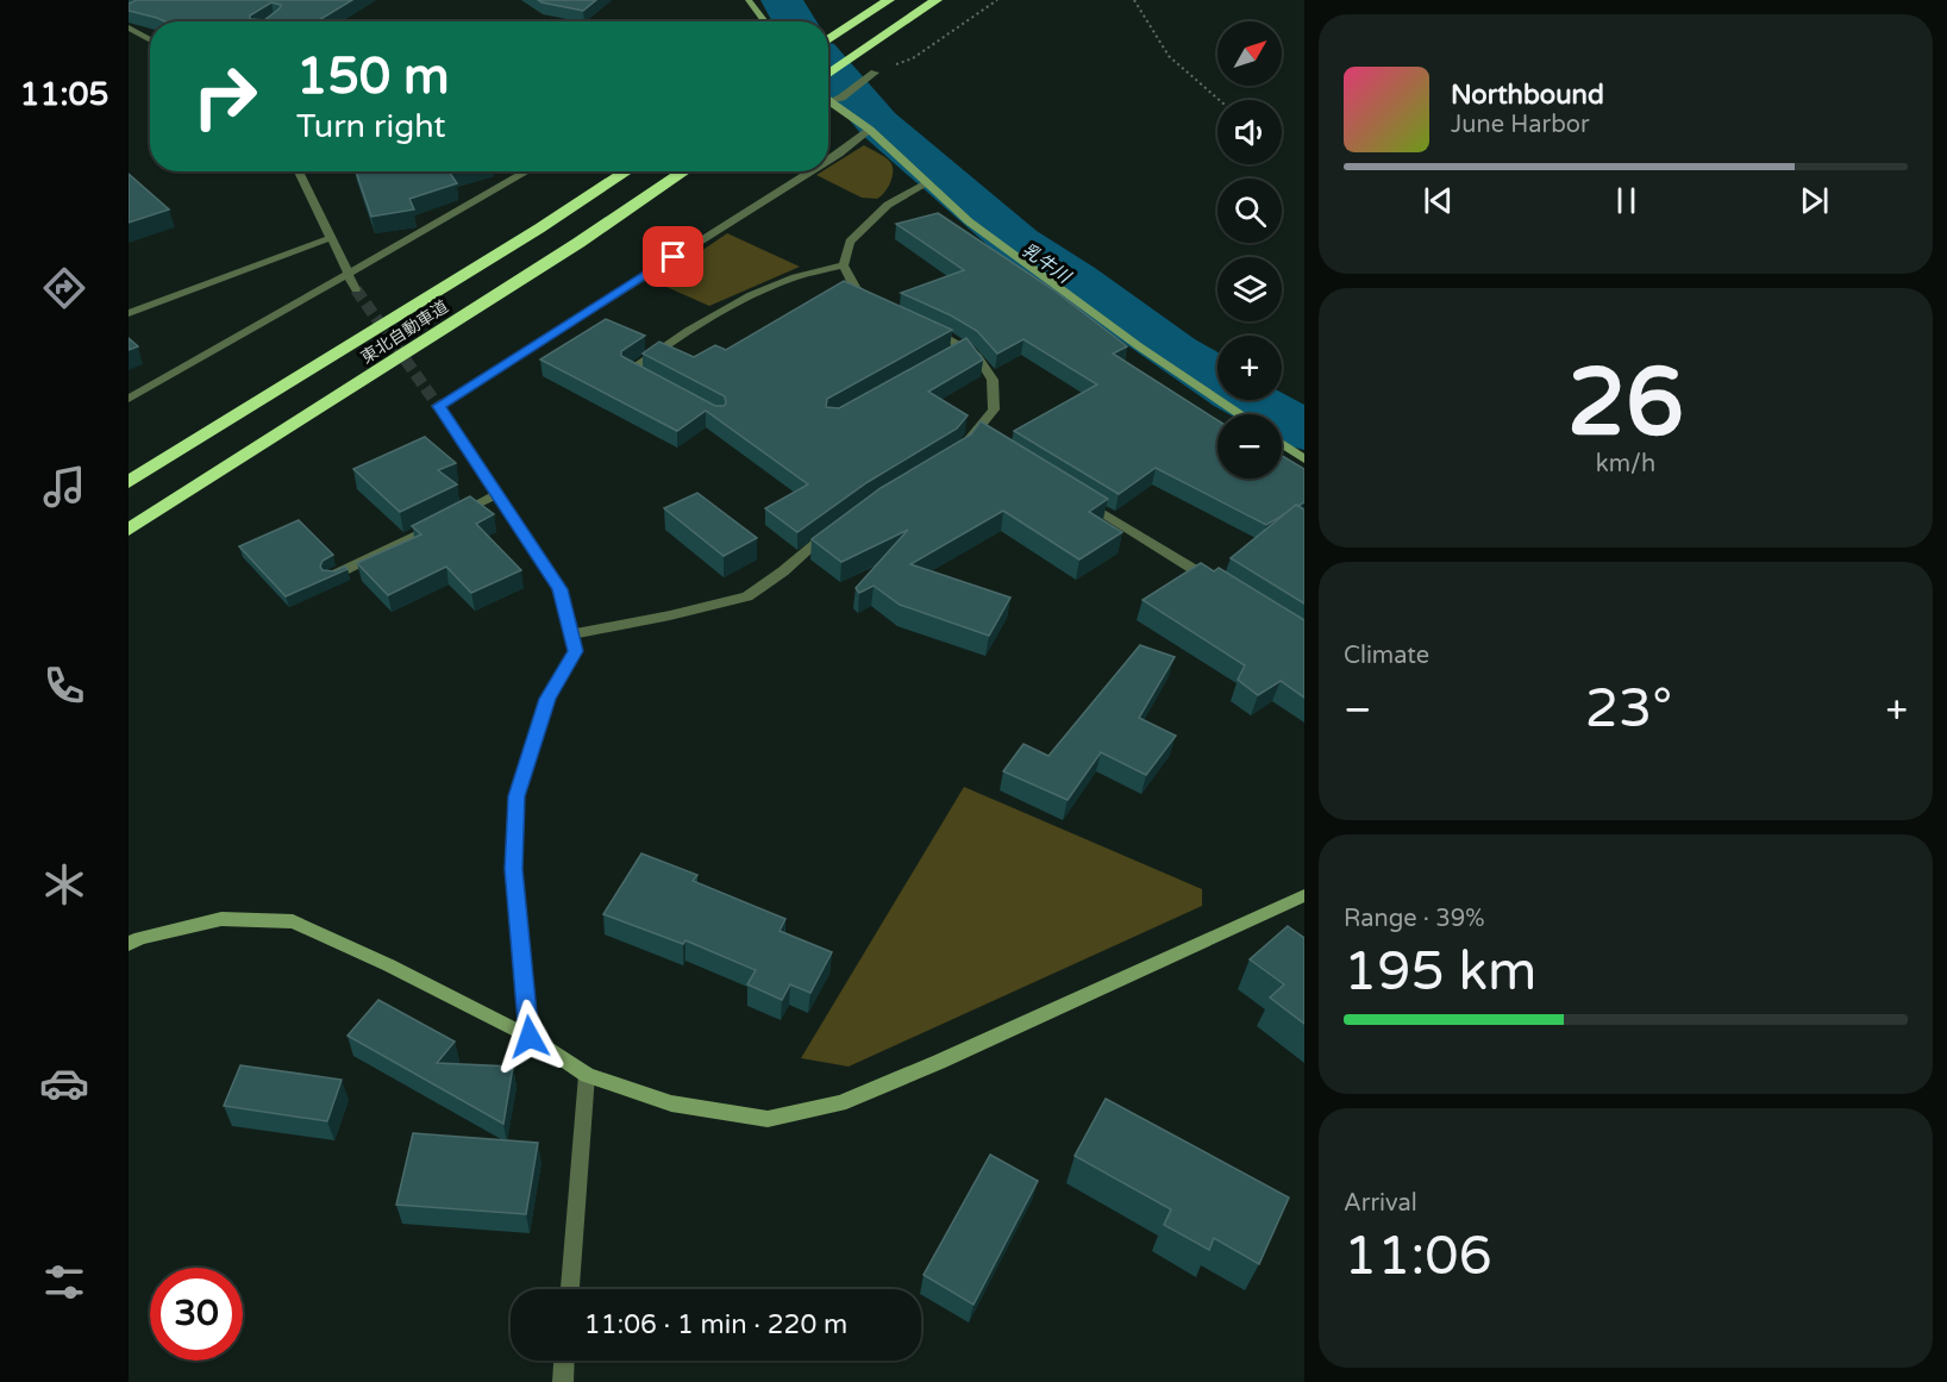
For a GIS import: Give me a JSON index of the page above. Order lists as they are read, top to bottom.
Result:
{
  "streets": {
    "highway": ["東北自動車道"]
  },
  "water": ["乳牛川"],
  "north": "top right",
  "page": {
    "tabs": "11:05",
    "map_buttons": ["+", "−"],
    "turn": ["150 m", "Turn right"],
    "song": ["Northbound", "June Harbor"],
    "tile": [
      ["26", "km/h"],
      "Climate",
      ["Range · 39%", "195 km"],
      ["Arrival", "11:06"]
    ],
    "heat": ["−", "23°", "+"],
    "limit": "30",
    "trip": "11:06 · 1 min · 220 m"
  }
}
